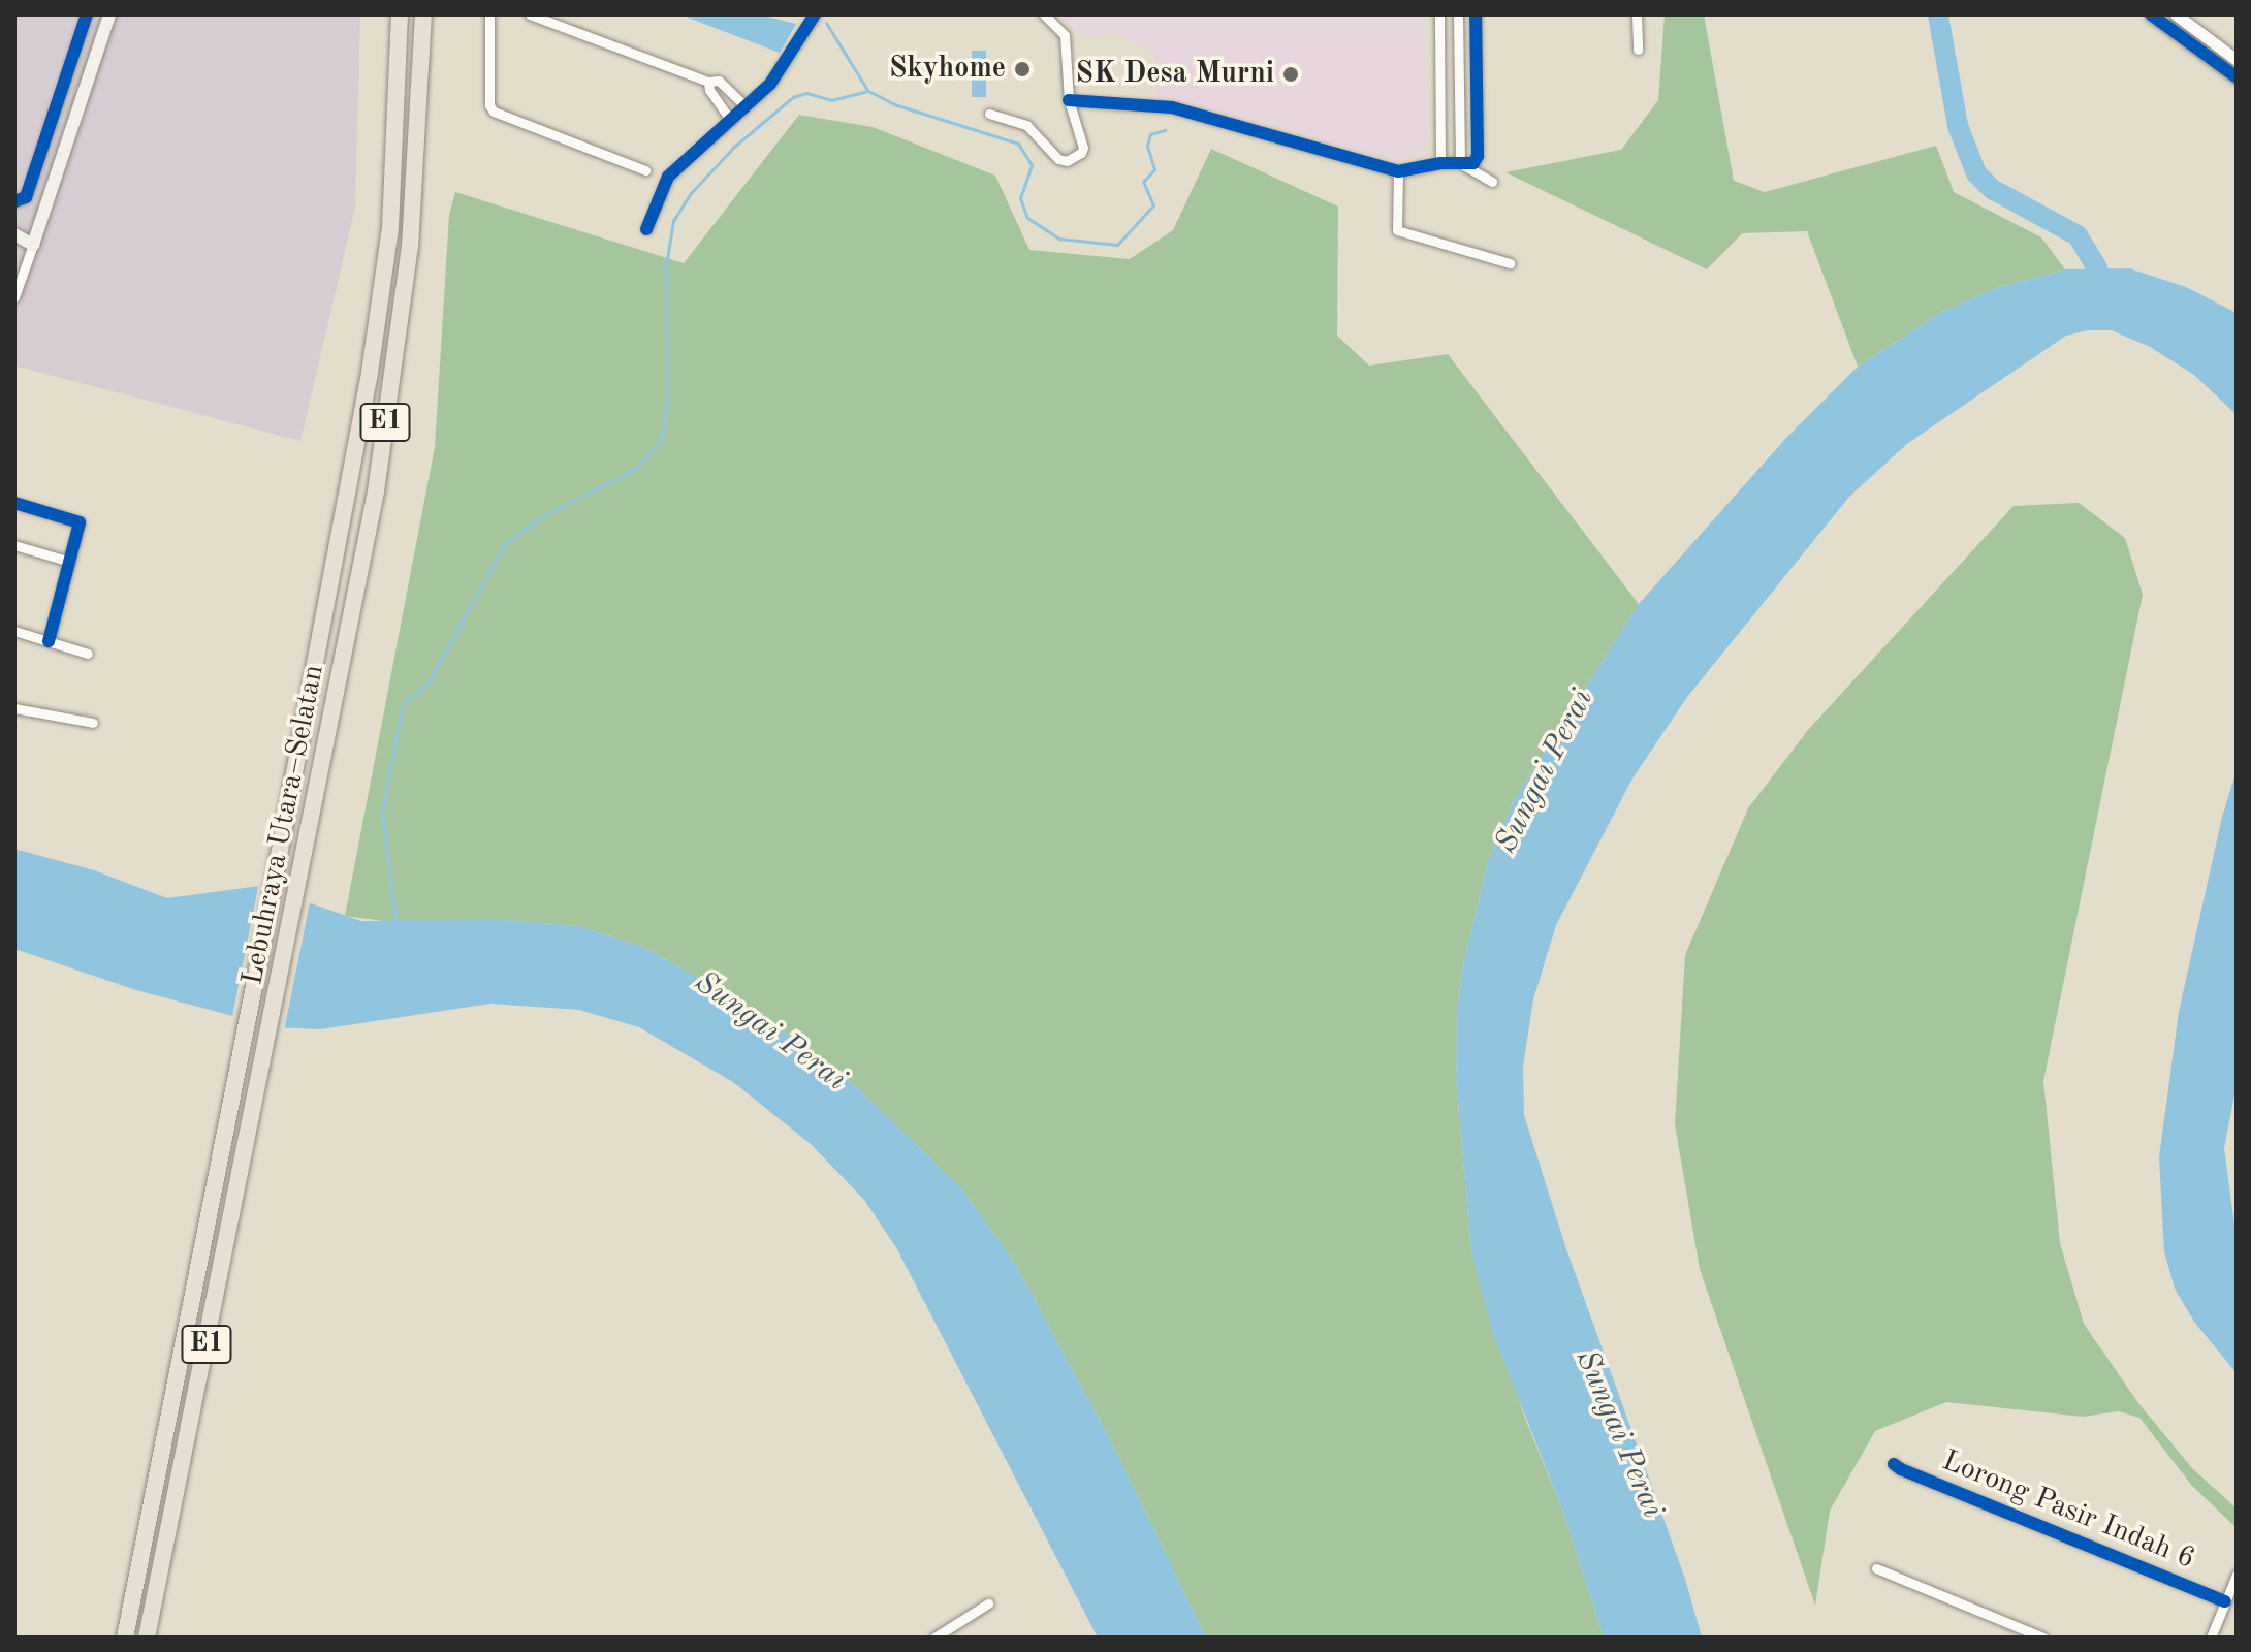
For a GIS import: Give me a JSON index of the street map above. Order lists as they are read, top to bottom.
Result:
{
  "streets": {
    "highway": ["E1", "Lebuhraya Utara–Selatan"],
    "street": ["Lorong Pasir Indah 6"]
  },
  "water": ["Sungai Perai"],
  "places": ["Skyhome", "SK Desa Murni"]
}
